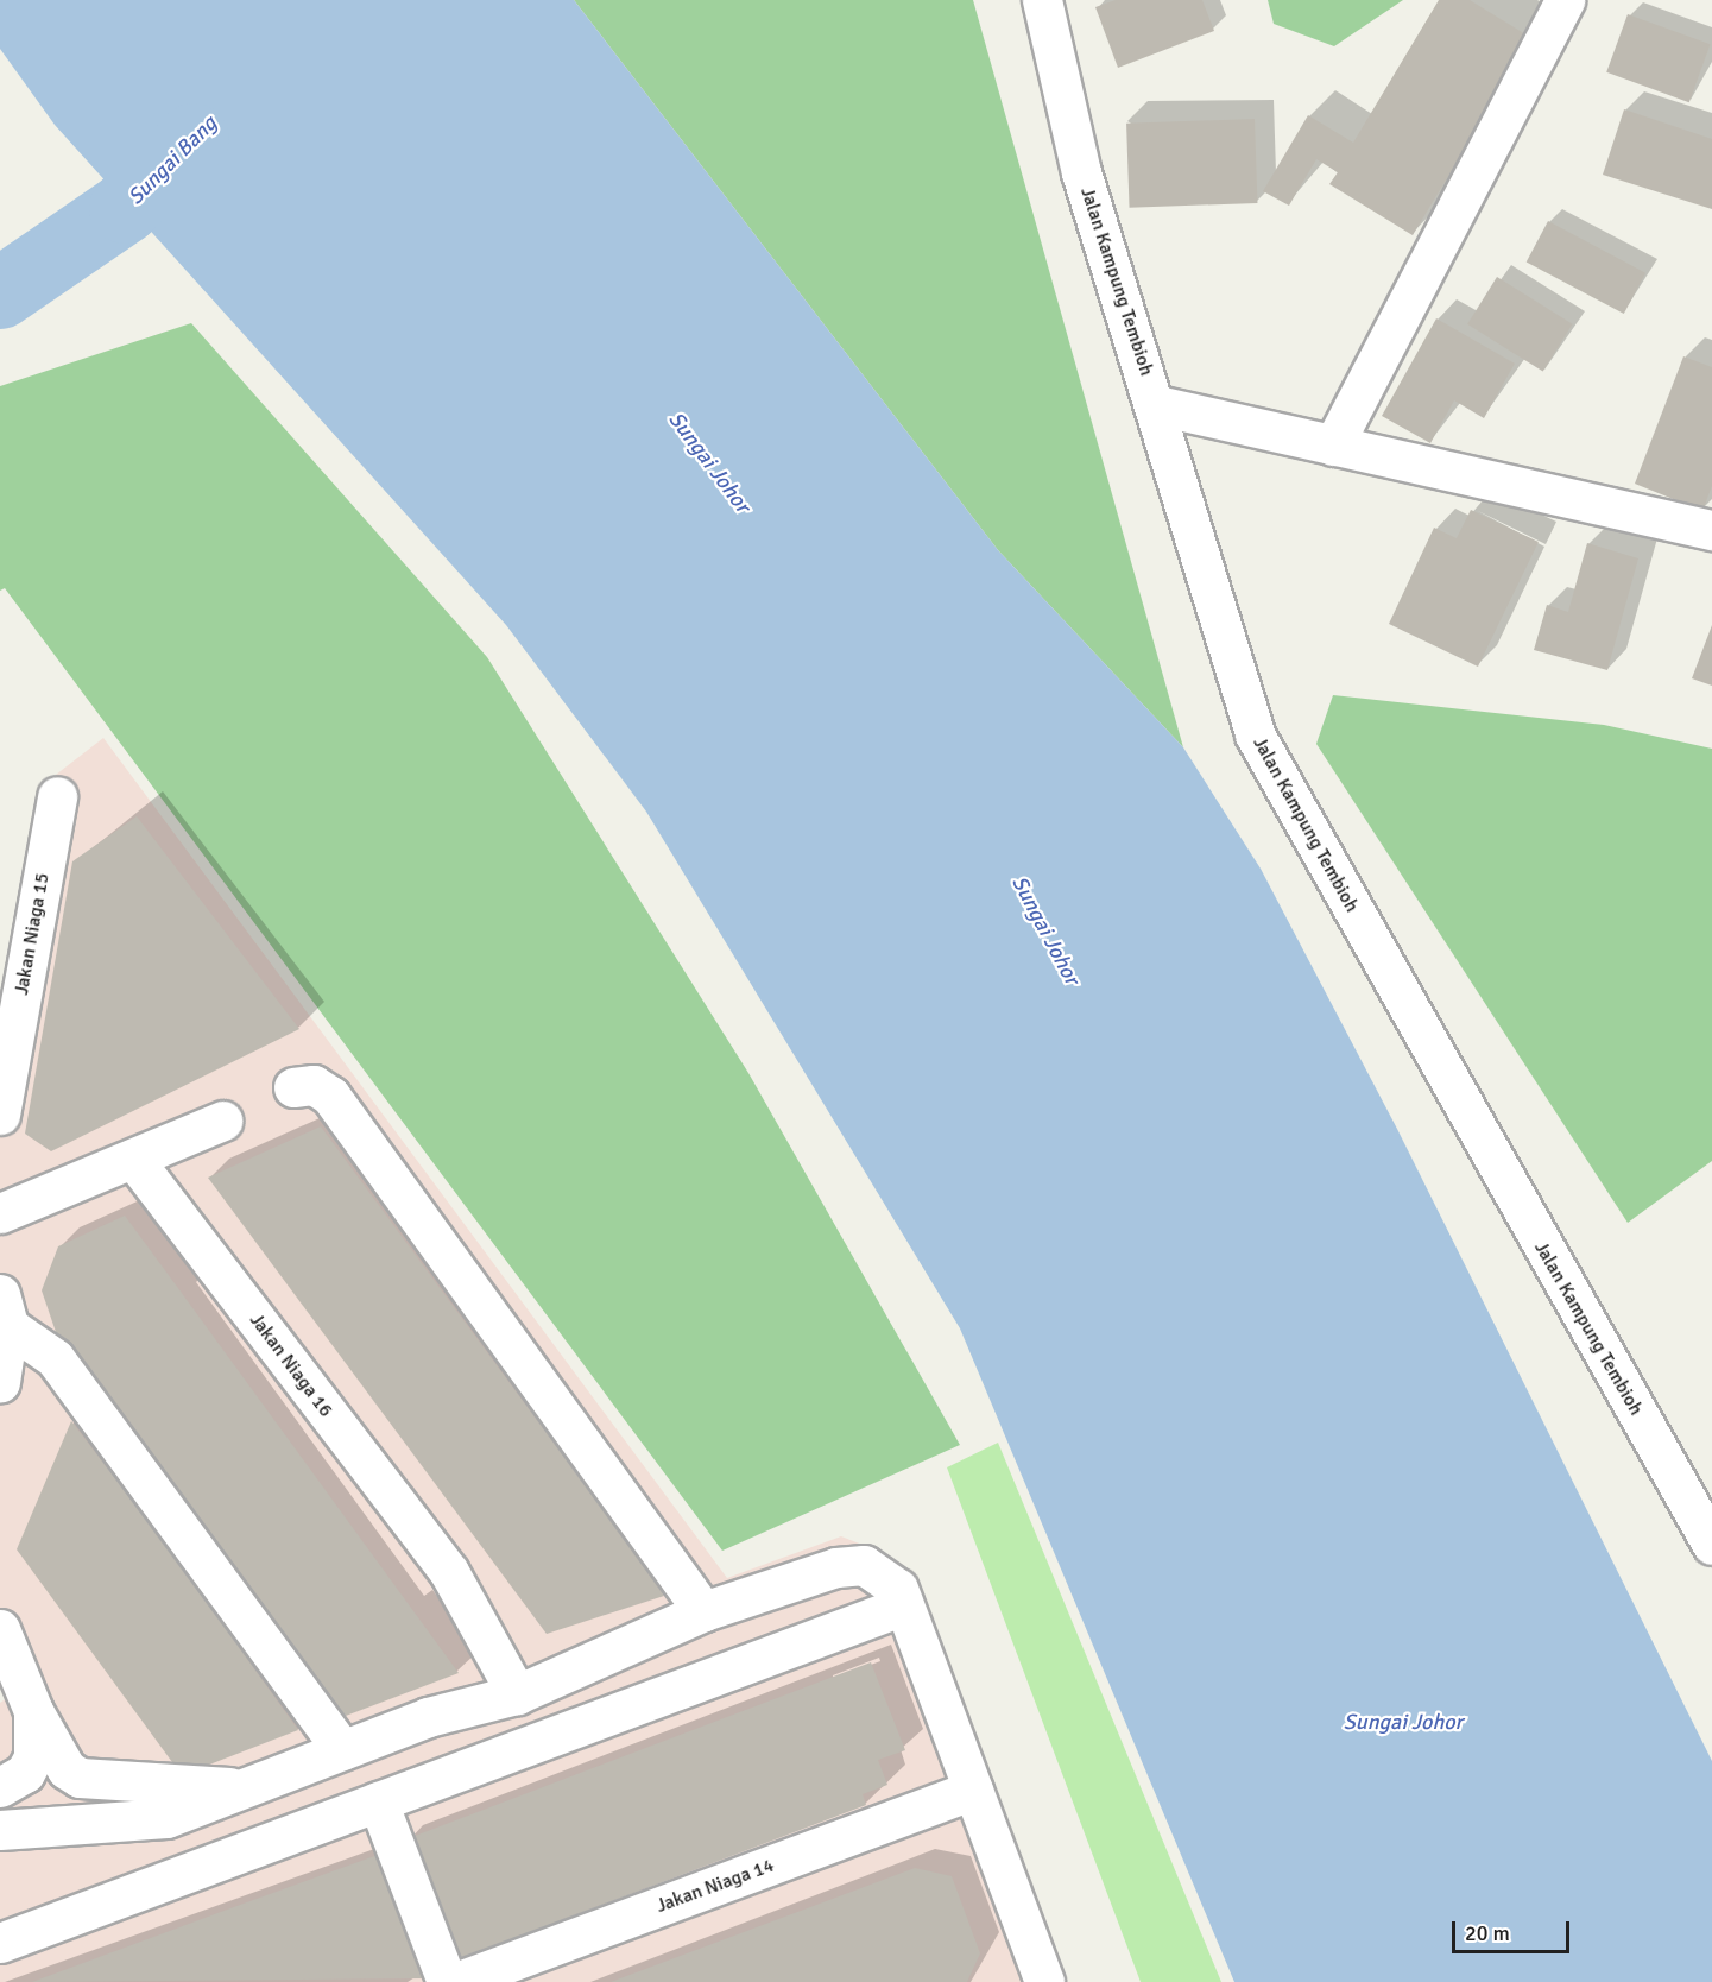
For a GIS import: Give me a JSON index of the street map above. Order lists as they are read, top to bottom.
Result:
{
  "streets": {
    "street": [
      "Jalan Kampung Tembioh",
      "Jakan Niaga 15",
      "Jakan Niaga 16",
      "Jakan Niaga 14"
    ]
  },
  "water": ["Sungai Bang", "Sungai Johor"],
  "scale_bar": "20 m"
}
